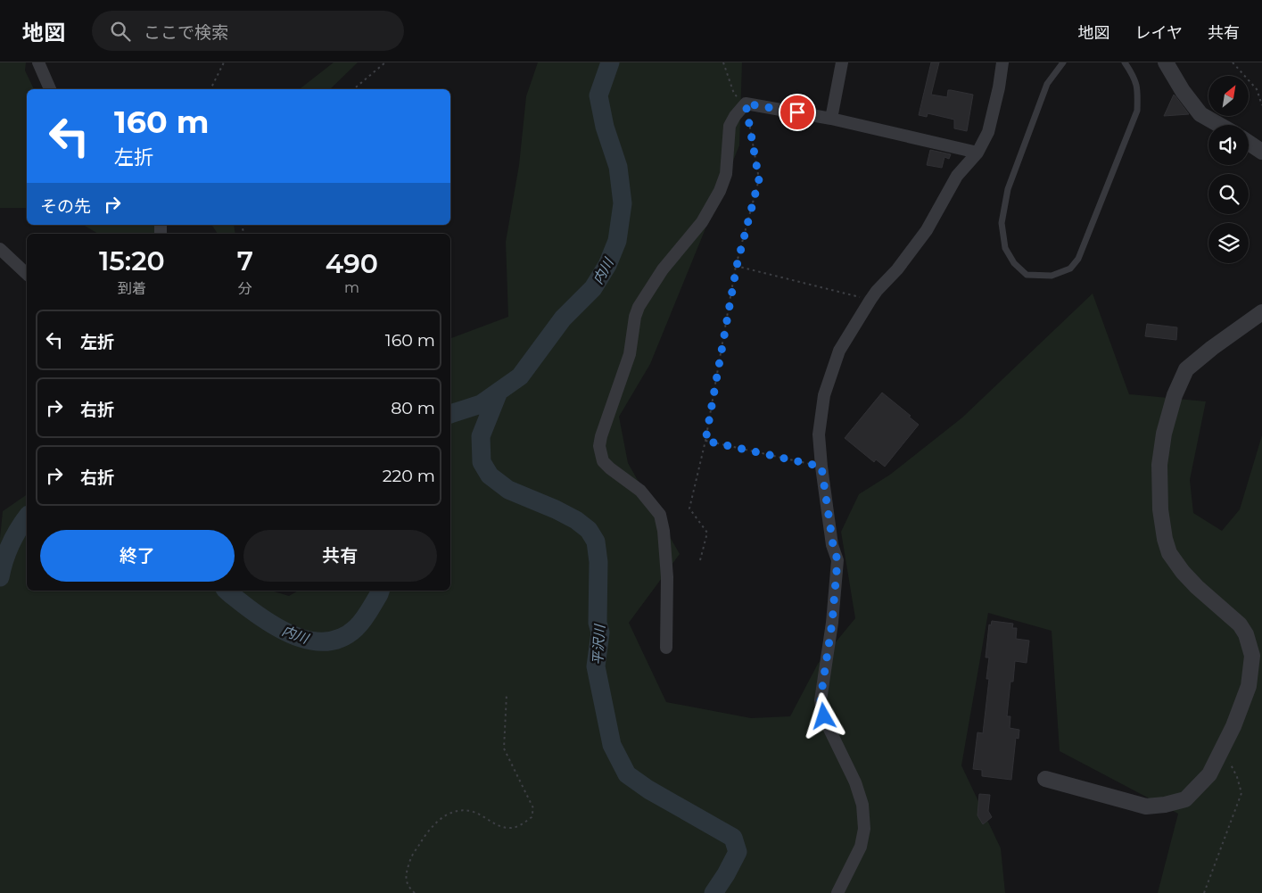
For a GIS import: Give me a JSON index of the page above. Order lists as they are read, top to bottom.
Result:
{
  "water": ["内川", "平沢川"],
  "north": "top right",
  "page": {
    "header": "地図",
    "search": "ここで検索",
    "nav": ["地図", "レイヤ", "共有"],
    "turn": ["160 m", "左折"],
    "then": "その先",
    "eta": [
      "15:20",
      "到着",
      "7",
      "分",
      "490",
      "m"
    ],
    "list": [
      {
        "name": "左折",
        "value": "160 m"
      },
      {
        "name": "右折",
        "value": "80 m"
      },
      {
        "name": "右折",
        "value": "220 m"
      }
    ],
    "buttons": ["終了", "共有"]
  }
}
